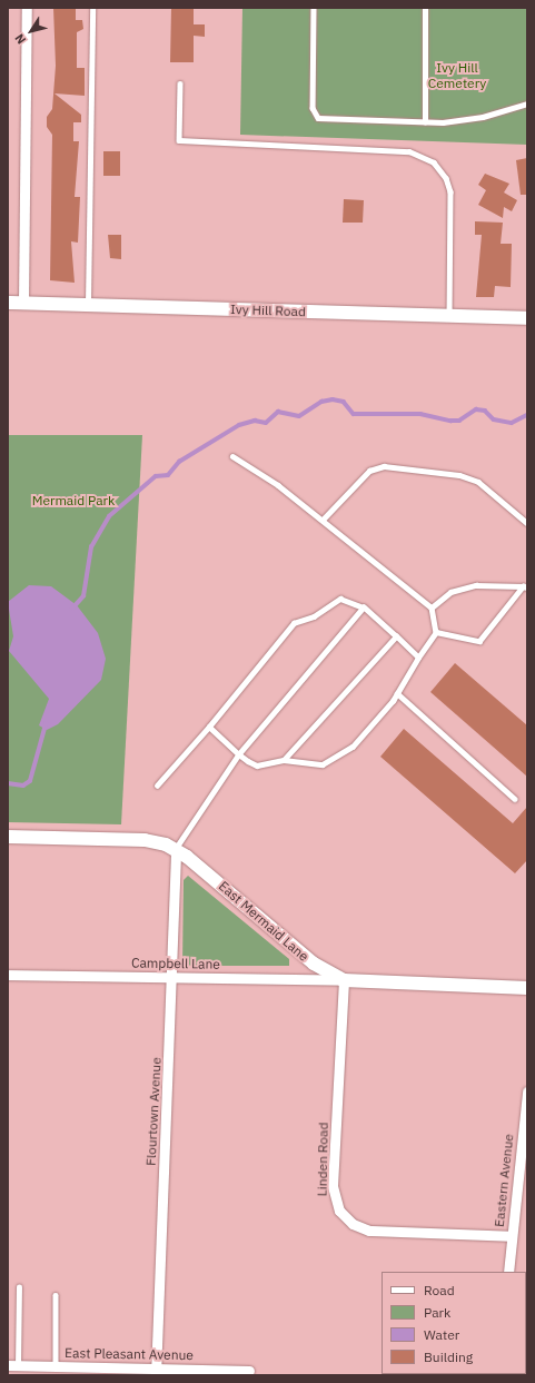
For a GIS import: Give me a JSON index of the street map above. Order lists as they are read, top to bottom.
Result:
{
  "streets": {
    "main road": ["Ivy Hill Road", "East Mermaid Lane"],
    "street": [
      "Campbell Lane",
      "Flourtown Avenue",
      "Linden Road",
      "Eastern Avenue",
      "East Pleasant Avenue"
    ]
  },
  "crossings": [
    ["East Mermaid Lane", "Campbell Lane"],
    ["East Mermaid Lane", "Flourtown Avenue"],
    ["East Mermaid Lane", "Linden Road"],
    ["Campbell Lane", "Flourtown Avenue"],
    ["Campbell Lane", "Linden Road"],
    ["Flourtown Avenue", "East Pleasant Avenue"],
    ["Linden Road", "Eastern Avenue"]
  ],
  "parks": ["Ivy Hill Cemetery", "Mermaid Park"],
  "legend": [
    "Road",
    "Park",
    "Water",
    "Building"
  ],
  "north": "bottom left"
}
